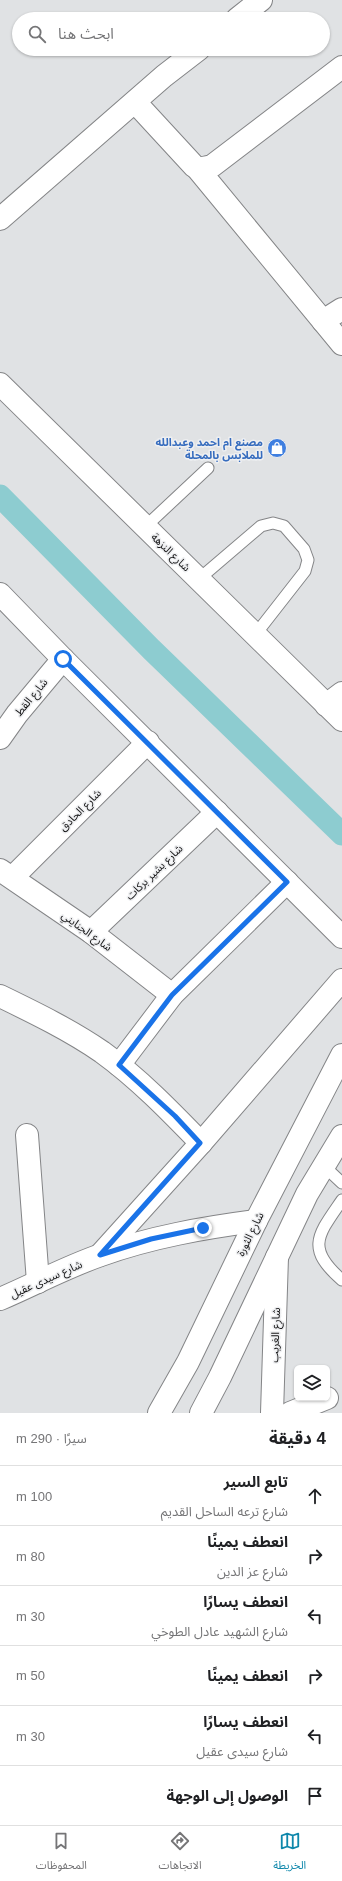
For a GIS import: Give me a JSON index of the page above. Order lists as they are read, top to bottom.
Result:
{
  "streets": {
    "street": [
      "شارع النزهة",
      "شارع القط",
      "شارع الحادق",
      "شارع بشير بركات",
      "شارع الجنايني",
      "شارع الثورة",
      "شارع سيدى عقيل",
      "شارع الغريب"
    ]
  },
  "crossings": [
    ["شارع الحادق", "شارع الجنايني"],
    ["شارع بشير بركات", "شارع الجنايني"],
    ["شارع الثورة", "شارع سيدى عقيل"]
  ],
  "places": {
    "shop": ["مصنع ام احمد وعبدالله للملابس بالمحلة"]
  },
  "page": {
    "search": "ابحث هنا",
    "heading": ["4 دقيقة", "سيرًا · 290 m"],
    "list": [
      ["تابع السير", "شارع ترعه الساحل القديم", "100 m"],
      ["انعطف يمينًا", "شارع عز الدين", "80 m"],
      ["انعطف يسارًا", "شارع الشهيد عادل الطوخي", "30 m"],
      ["انعطف يمينًا", "50 m"],
      ["انعطف يسارًا", "شارع سيدى عقيل", "30 m"],
      "الوصول إلى الوجهة"
    ],
    "nav": ["الخريطة", "الاتجاهات", "المحفوظات"]
  }
}
